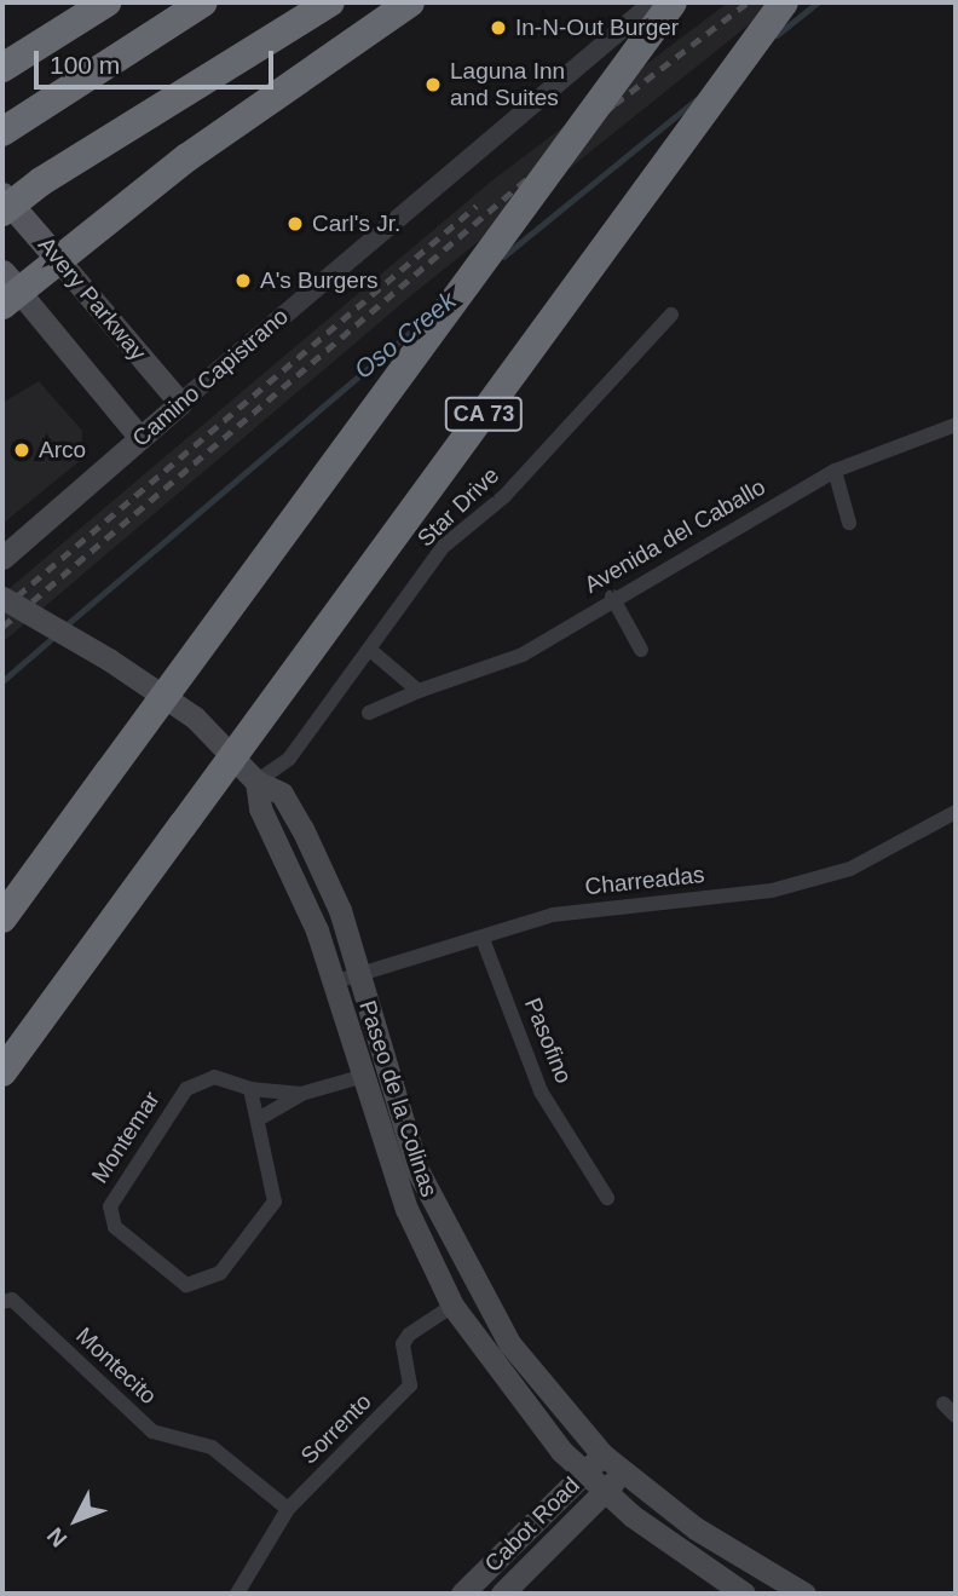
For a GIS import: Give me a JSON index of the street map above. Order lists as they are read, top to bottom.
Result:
{
  "streets": {
    "highway": ["CA 73"],
    "main road": [
      "Avery Parkway",
      "Camino Capistrano",
      "Paseo de la Colinas",
      "Cabot Road"
    ],
    "street": [
      "Star Drive",
      "Avenida del Caballo",
      "Charreadas",
      "Pasofino",
      "Montemar",
      "Montecito",
      "Sorrento"
    ]
  },
  "crossings": [
    ["Avery Parkway", "Camino Capistrano"],
    ["Star Drive", "Paseo de la Colinas"],
    ["Charreadas", "Pasofino"],
    ["Charreadas", "Paseo de la Colinas"],
    ["Paseo de la Colinas", "Sorrento"],
    ["Paseo de la Colinas", "Cabot Road"],
    ["Montecito", "Sorrento"]
  ],
  "water": ["Oso Creek"],
  "places": [
    "In-N-Out Burger",
    "Laguna Inn and Suites",
    "Carl's Jr.",
    "A's Burgers",
    "Arco"
  ],
  "scale_bar": "100 m",
  "north": "bottom left"
}
